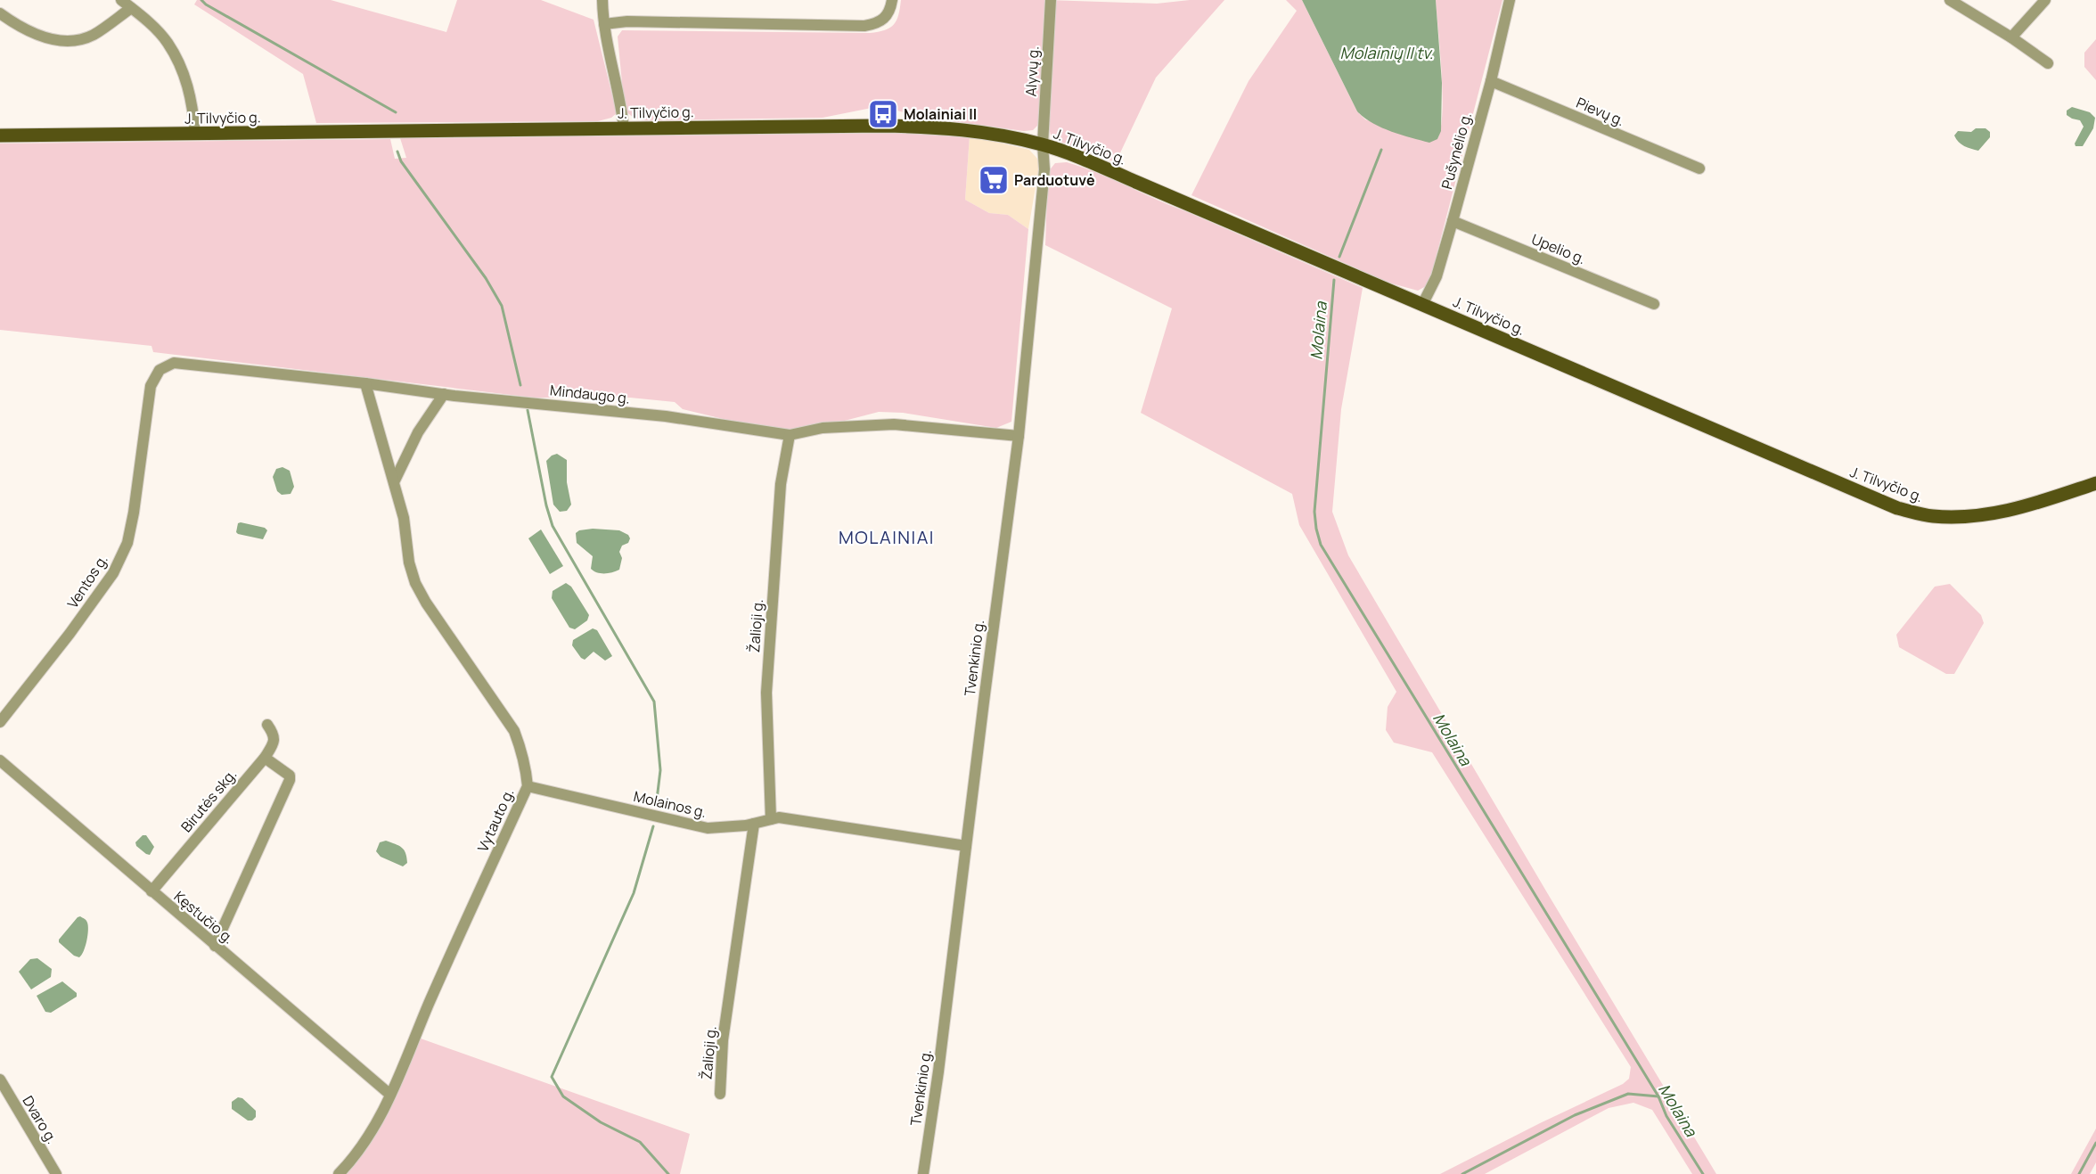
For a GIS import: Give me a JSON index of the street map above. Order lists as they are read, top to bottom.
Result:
{
  "streets": {
    "main road": ["J. Tilvyčio g."],
    "street": [
      "Alyvų g.",
      "Pievų g.",
      "Pušynėlio g.",
      "Upelio g.",
      "Mindaugo g.",
      "Ventos g.",
      "Žalioji g.",
      "Tvenkinio g.",
      "Birutės skg.",
      "Molainos g.",
      "Vytauto g.",
      "Kęstučio g.",
      "Dvaro g."
    ]
  },
  "crossings": [
    ["Alyvų g.", "J. Tilvyčio g."],
    ["Alyvų g.", "Tvenkinio g."],
    ["Pievų g.", "Pušynėlio g."],
    ["J. Tilvyčio g.", "Pušynėlio g."],
    ["J. Tilvyčio g.", "Tvenkinio g."],
    ["Pušynėlio g.", "Upelio g."],
    ["Mindaugo g.", "Ventos g."],
    ["Mindaugo g.", "Žalioji g."],
    ["Mindaugo g.", "Tvenkinio g."],
    ["Mindaugo g.", "Vytauto g."],
    ["Žalioji g.", "Molainos g."],
    ["Tvenkinio g.", "Molainos g."],
    ["Birutės skg.", "Kęstučio g."],
    ["Molainos g.", "Vytauto g."],
    ["Vytauto g.", "Kęstučio g."]
  ],
  "districts": ["MOLAINIAI"],
  "water": ["Molainių II tv.", "Molaina"],
  "places": {
    "bus stop": ["Molainiai II"],
    "supermarket": ["Parduotuvė"]
  }
}
